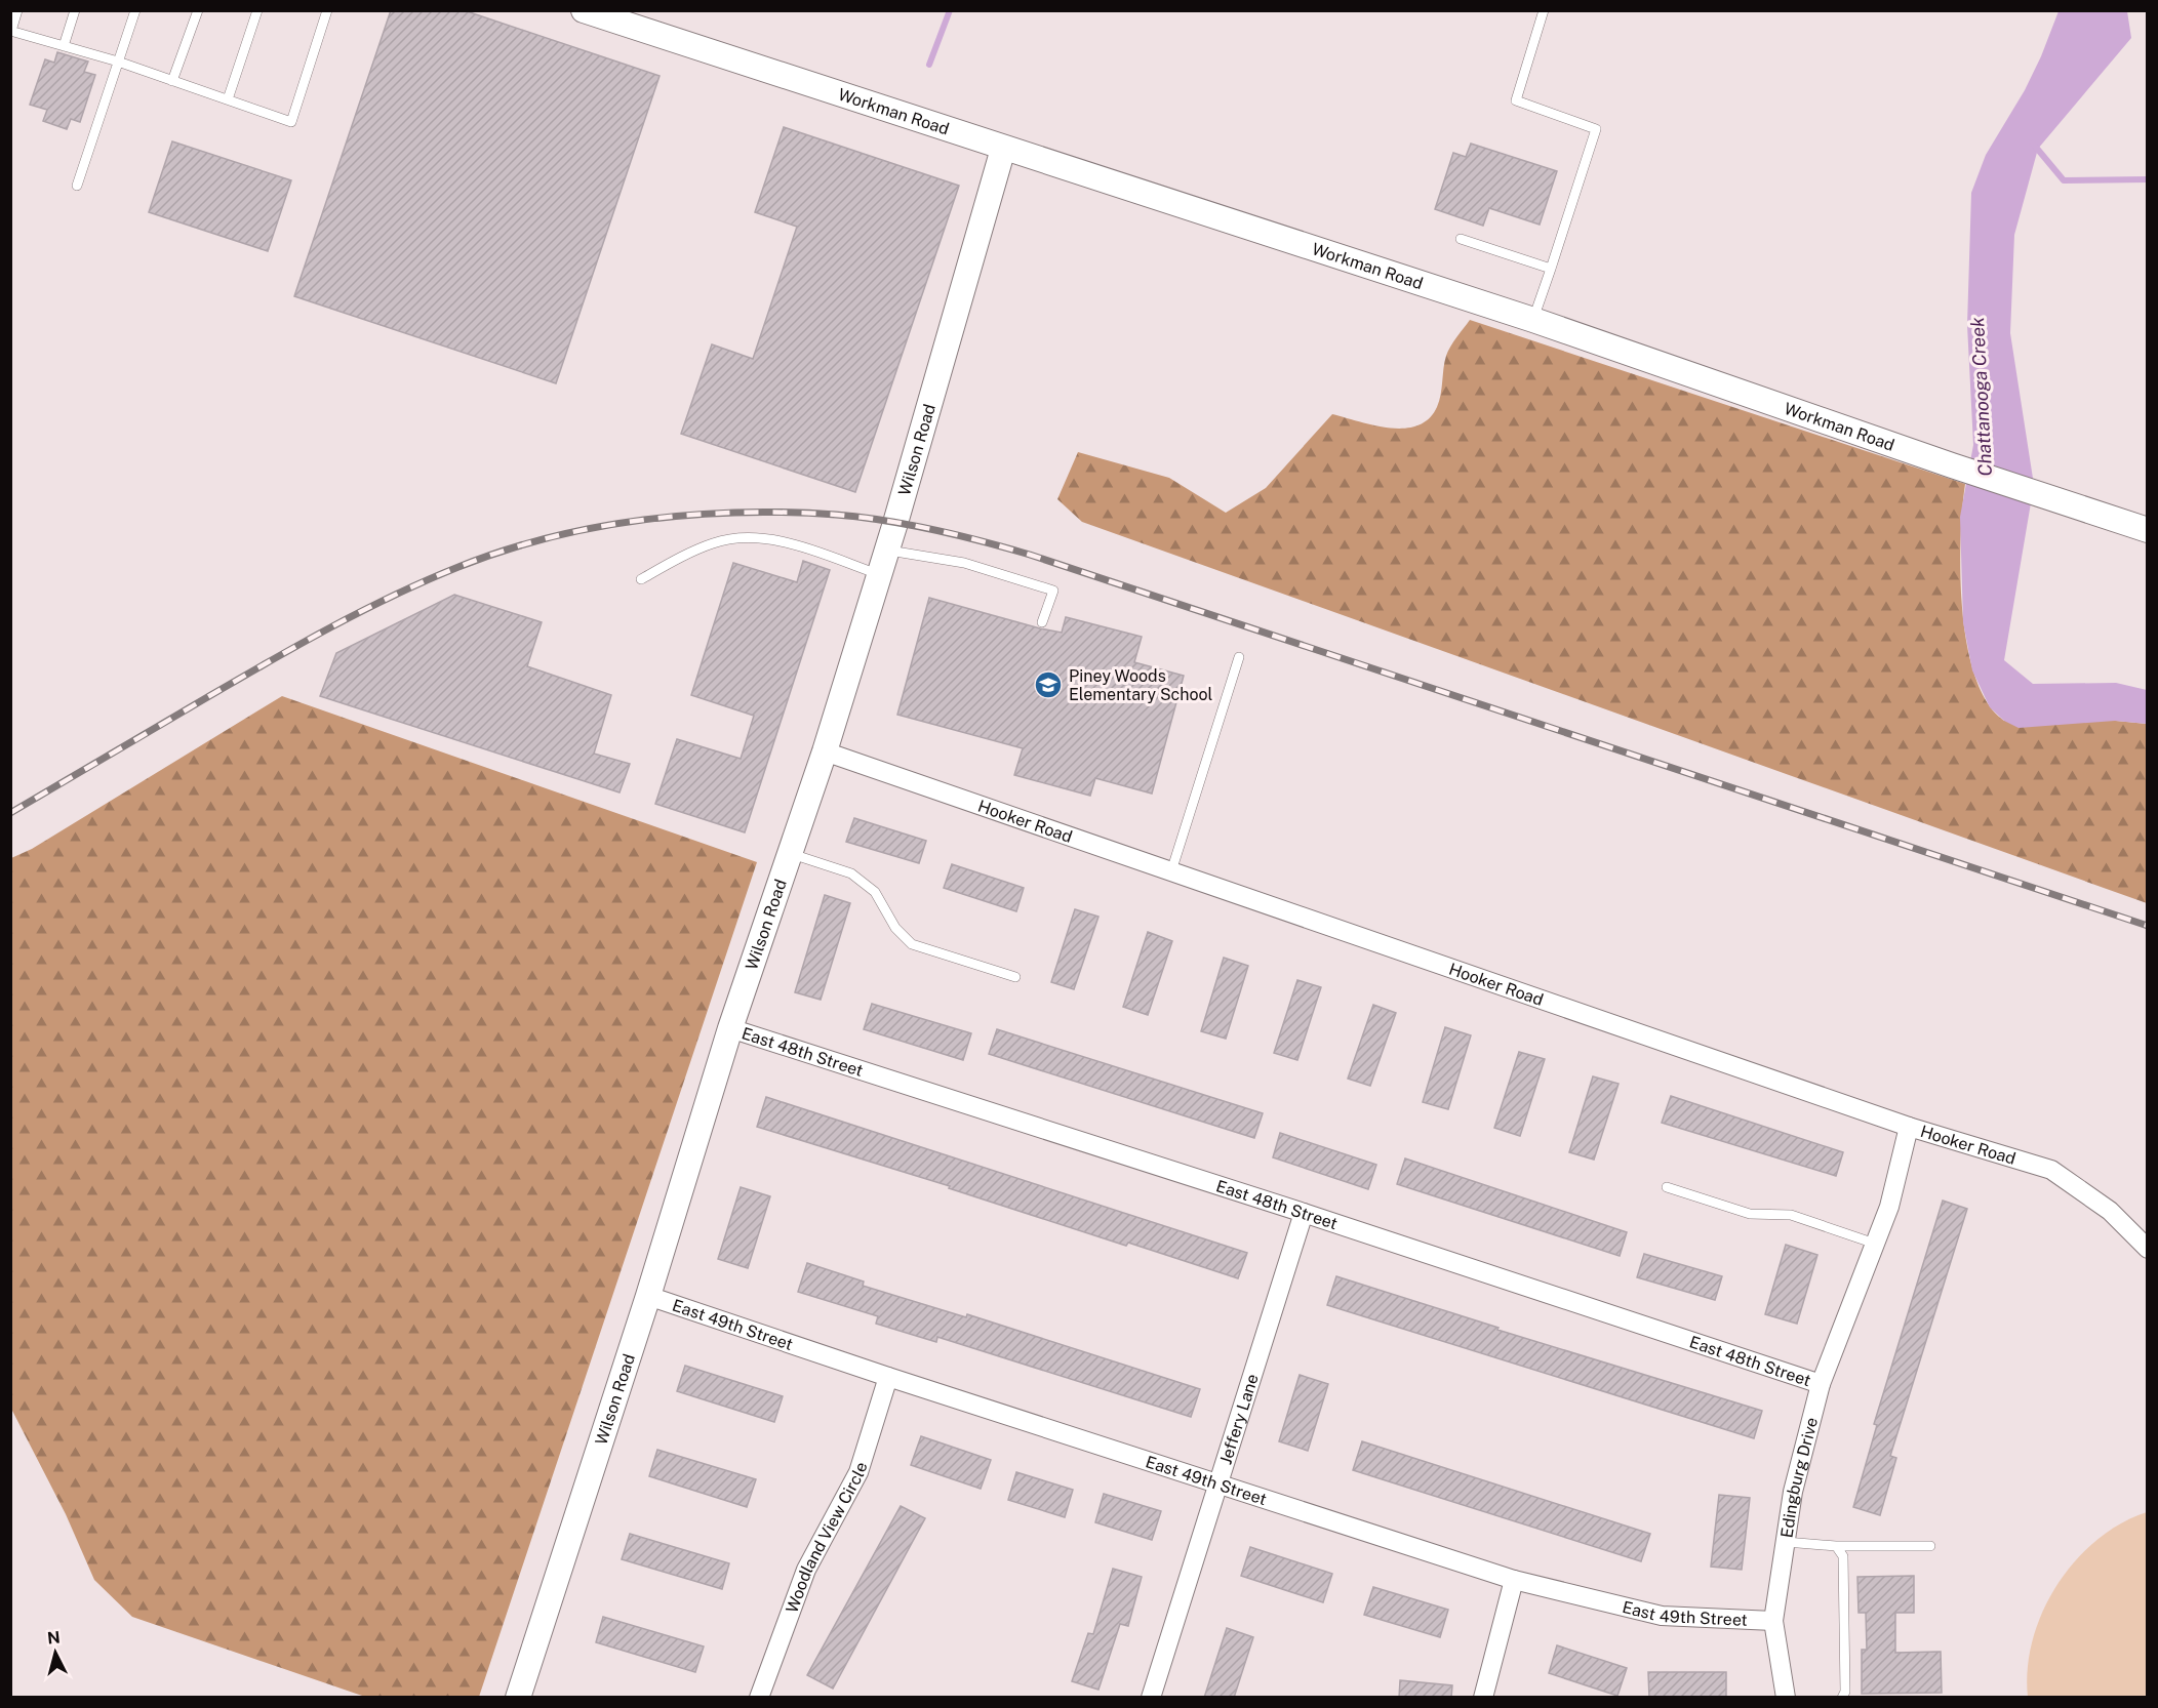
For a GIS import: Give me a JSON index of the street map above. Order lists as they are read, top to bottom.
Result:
{
  "streets": {
    "street": [
      "Workman Road",
      "Wilson Road",
      "Hooker Road",
      "East 48th Street",
      "East 49th Street",
      "Jeffery Lane",
      "Edingburg Drive",
      "Woodland View Circle"
    ]
  },
  "crossings": [
    ["Workman Road", "Wilson Road"],
    ["Wilson Road", "Hooker Road"],
    ["Wilson Road", "East 48th Street"],
    ["Wilson Road", "East 49th Street"],
    ["Hooker Road", "Edingburg Drive"],
    ["East 48th Street", "Jeffery Lane"],
    ["East 48th Street", "Edingburg Drive"],
    ["East 49th Street", "Jeffery Lane"],
    ["East 49th Street", "Edingburg Drive"],
    ["East 49th Street", "Woodland View Circle"]
  ],
  "water": ["Chattanooga Creek"],
  "places": {
    "school or university": ["Piney Woods Elementary School"]
  },
  "north": "top"
}
